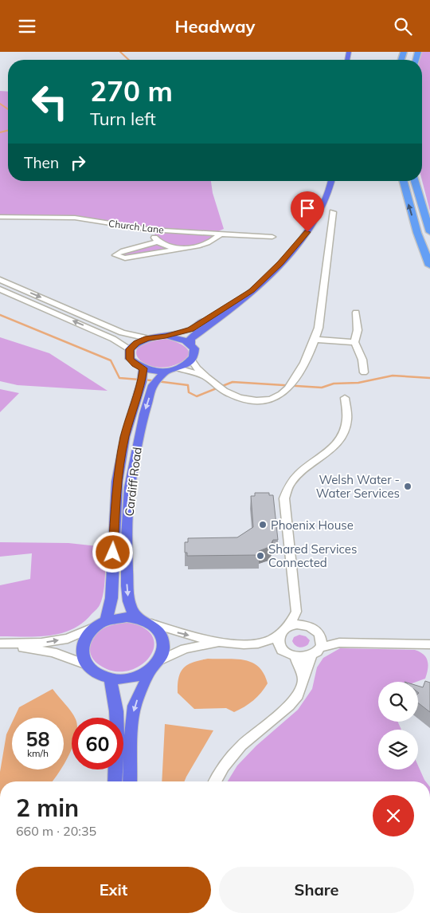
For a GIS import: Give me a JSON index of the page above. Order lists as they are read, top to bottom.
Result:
{
  "streets": {
    "main road": ["Cardiff Road"],
    "street": ["Church Lane"]
  },
  "places": ["Welsh Water - Water Services", "Phoenix House", "Shared Services Connected"],
  "page": {
    "header": "Headway",
    "turn": ["270 m", "Turn left"],
    "then": "Then",
    "speed": "58 km/h",
    "limit": "60",
    "heading": ["2 min", "660 m · 20:35"],
    "buttons": ["Exit", "Share"]
  }
}
